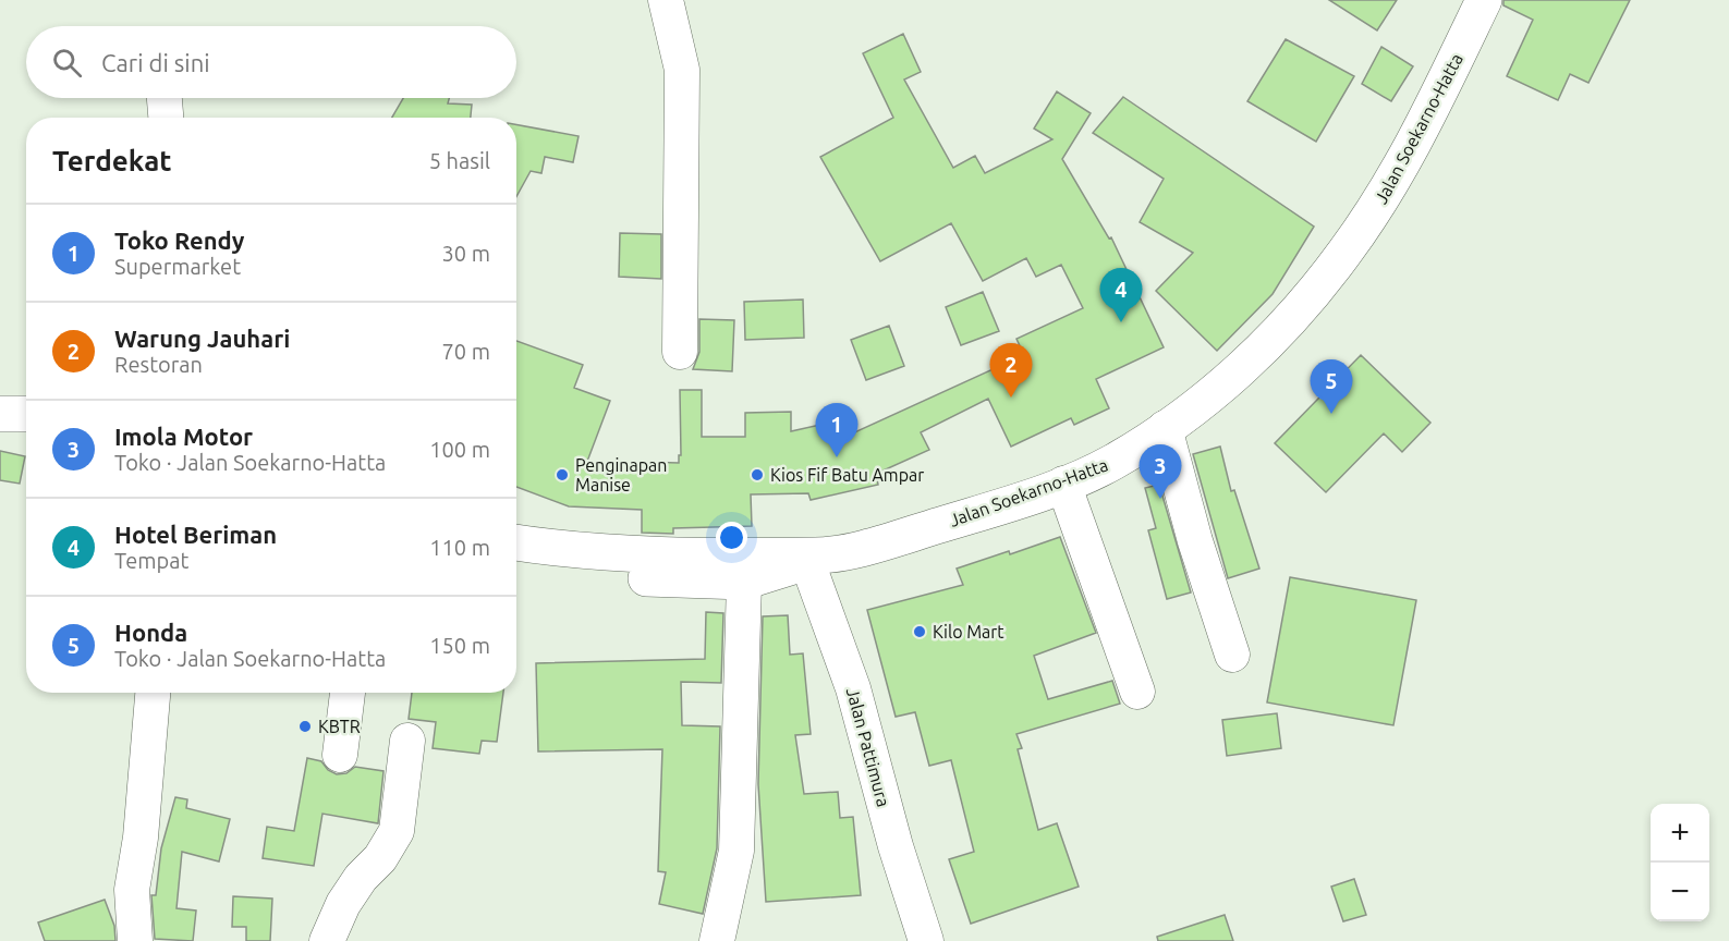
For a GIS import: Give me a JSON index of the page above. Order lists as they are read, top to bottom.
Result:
{
  "streets": {
    "highway": ["Jalan Soekarno-Hatta"],
    "street": ["Jalan Pattimura"]
  },
  "crossings": [
    ["Jalan Soekarno-Hatta", "Jalan Pattimura"]
  ],
  "places": [
    "Penginapan Manise",
    "Kios Fif Batu Ampar",
    "Kilo Mart",
    "KBTR"
  ],
  "page": {
    "search": "Cari di sini",
    "heading": ["Terdekat", "5 hasil"],
    "list": [
      {
        "mark": "1",
        "name": "Toko Rendy",
        "note": "Supermarket",
        "value": "30 m"
      },
      {
        "mark": "2",
        "name": "Warung Jauhari",
        "note": "Restoran",
        "value": "70 m"
      },
      {
        "mark": "3",
        "name": "Imola Motor",
        "note": "Toko · Jalan Soekarno-Hatta",
        "value": "100 m"
      },
      {
        "mark": "4",
        "name": "Hotel Beriman",
        "note": "Tempat",
        "value": "110 m"
      },
      {
        "mark": "5",
        "name": "Honda",
        "note": "Toko · Jalan Soekarno-Hatta",
        "value": "150 m"
      }
    ],
    "pins": [
      "4",
      "2",
      "5",
      "1",
      "3"
    ],
    "map_buttons": ["+", "−"]
  }
}
